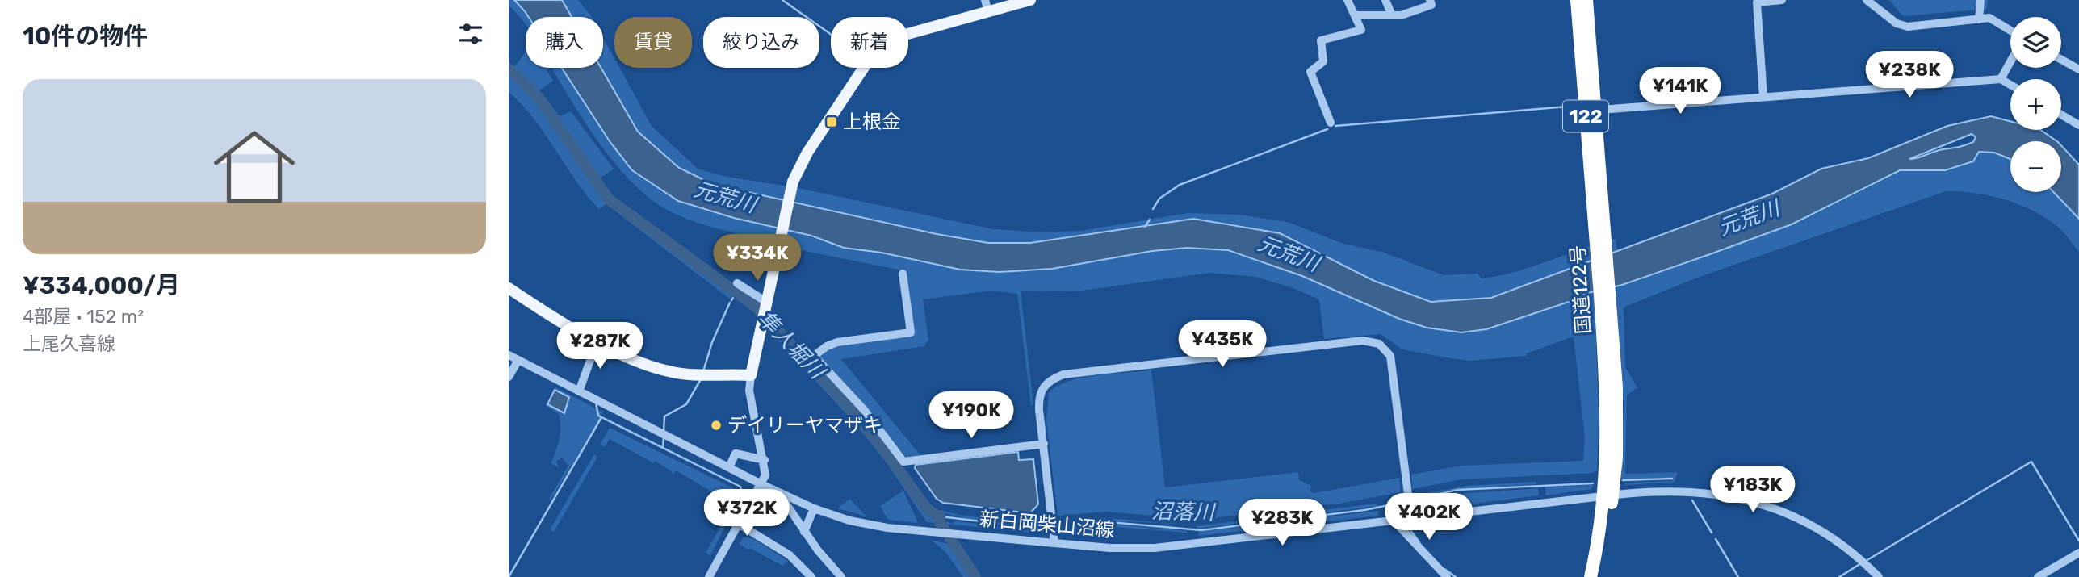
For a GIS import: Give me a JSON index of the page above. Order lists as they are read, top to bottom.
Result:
{
  "streets": {
    "highway": ["122", "国道122号"],
    "street": ["新白岡柴山沼線"]
  },
  "crossings": [
    ["国道122号", "新白岡柴山沼線"]
  ],
  "water": ["元荒川", "隼人堀川", "沼落川"],
  "places": {
    "transit": ["上根金"],
    "other": ["デイリーヤマザキ"]
  },
  "page": {
    "heading": "10件の物件",
    "map_buttons": ["+", "−"],
    "chip": [
      "購入",
      "賃貸",
      "絞り込み",
      "新着"
    ],
    "price": [
      "¥238K",
      "¥141K",
      "¥334K",
      "¥435K",
      "¥287K",
      "¥190K",
      "¥183K",
      "¥372K",
      "¥402K",
      "¥283K"
    ],
    "list": [
      {
        "name": "¥334,000/月",
        "note": "4部屋 · 152 m² · 上尾久喜線"
      }
    ]
  }
}
